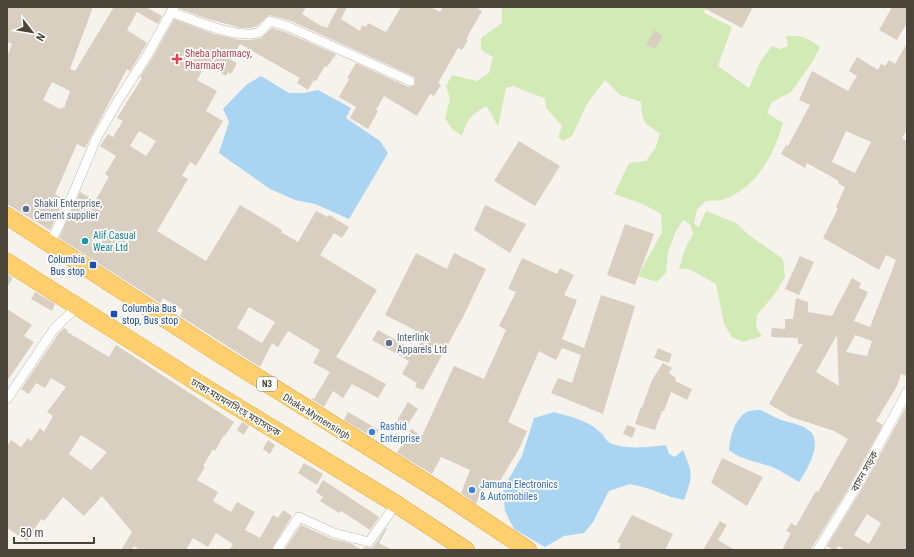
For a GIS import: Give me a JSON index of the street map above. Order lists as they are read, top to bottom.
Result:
{
  "streets": {
    "highway": ["N3", "ঢাকা-ময়মনসিংহ মহাসড়ক", "Dhaka-Mymensingh"],
    "street": ["বাসন সড়ক"]
  },
  "places": {
    "health": ["Sheba pharmacy, Pharmacy"],
    "other": [
      "Shakil Enterprise, Cement supplier",
      "Alif Casual Wear Ltd",
      "Interlink Apparels Ltd",
      "Rashid Enterprise",
      "Jamuna Electronics & Automobiles"
    ],
    "transit": ["Columbia Bus stop", "Columbia Bus stop, Bus stop"]
  },
  "scale_bar": "50 m",
  "north": "bottom right"
}
